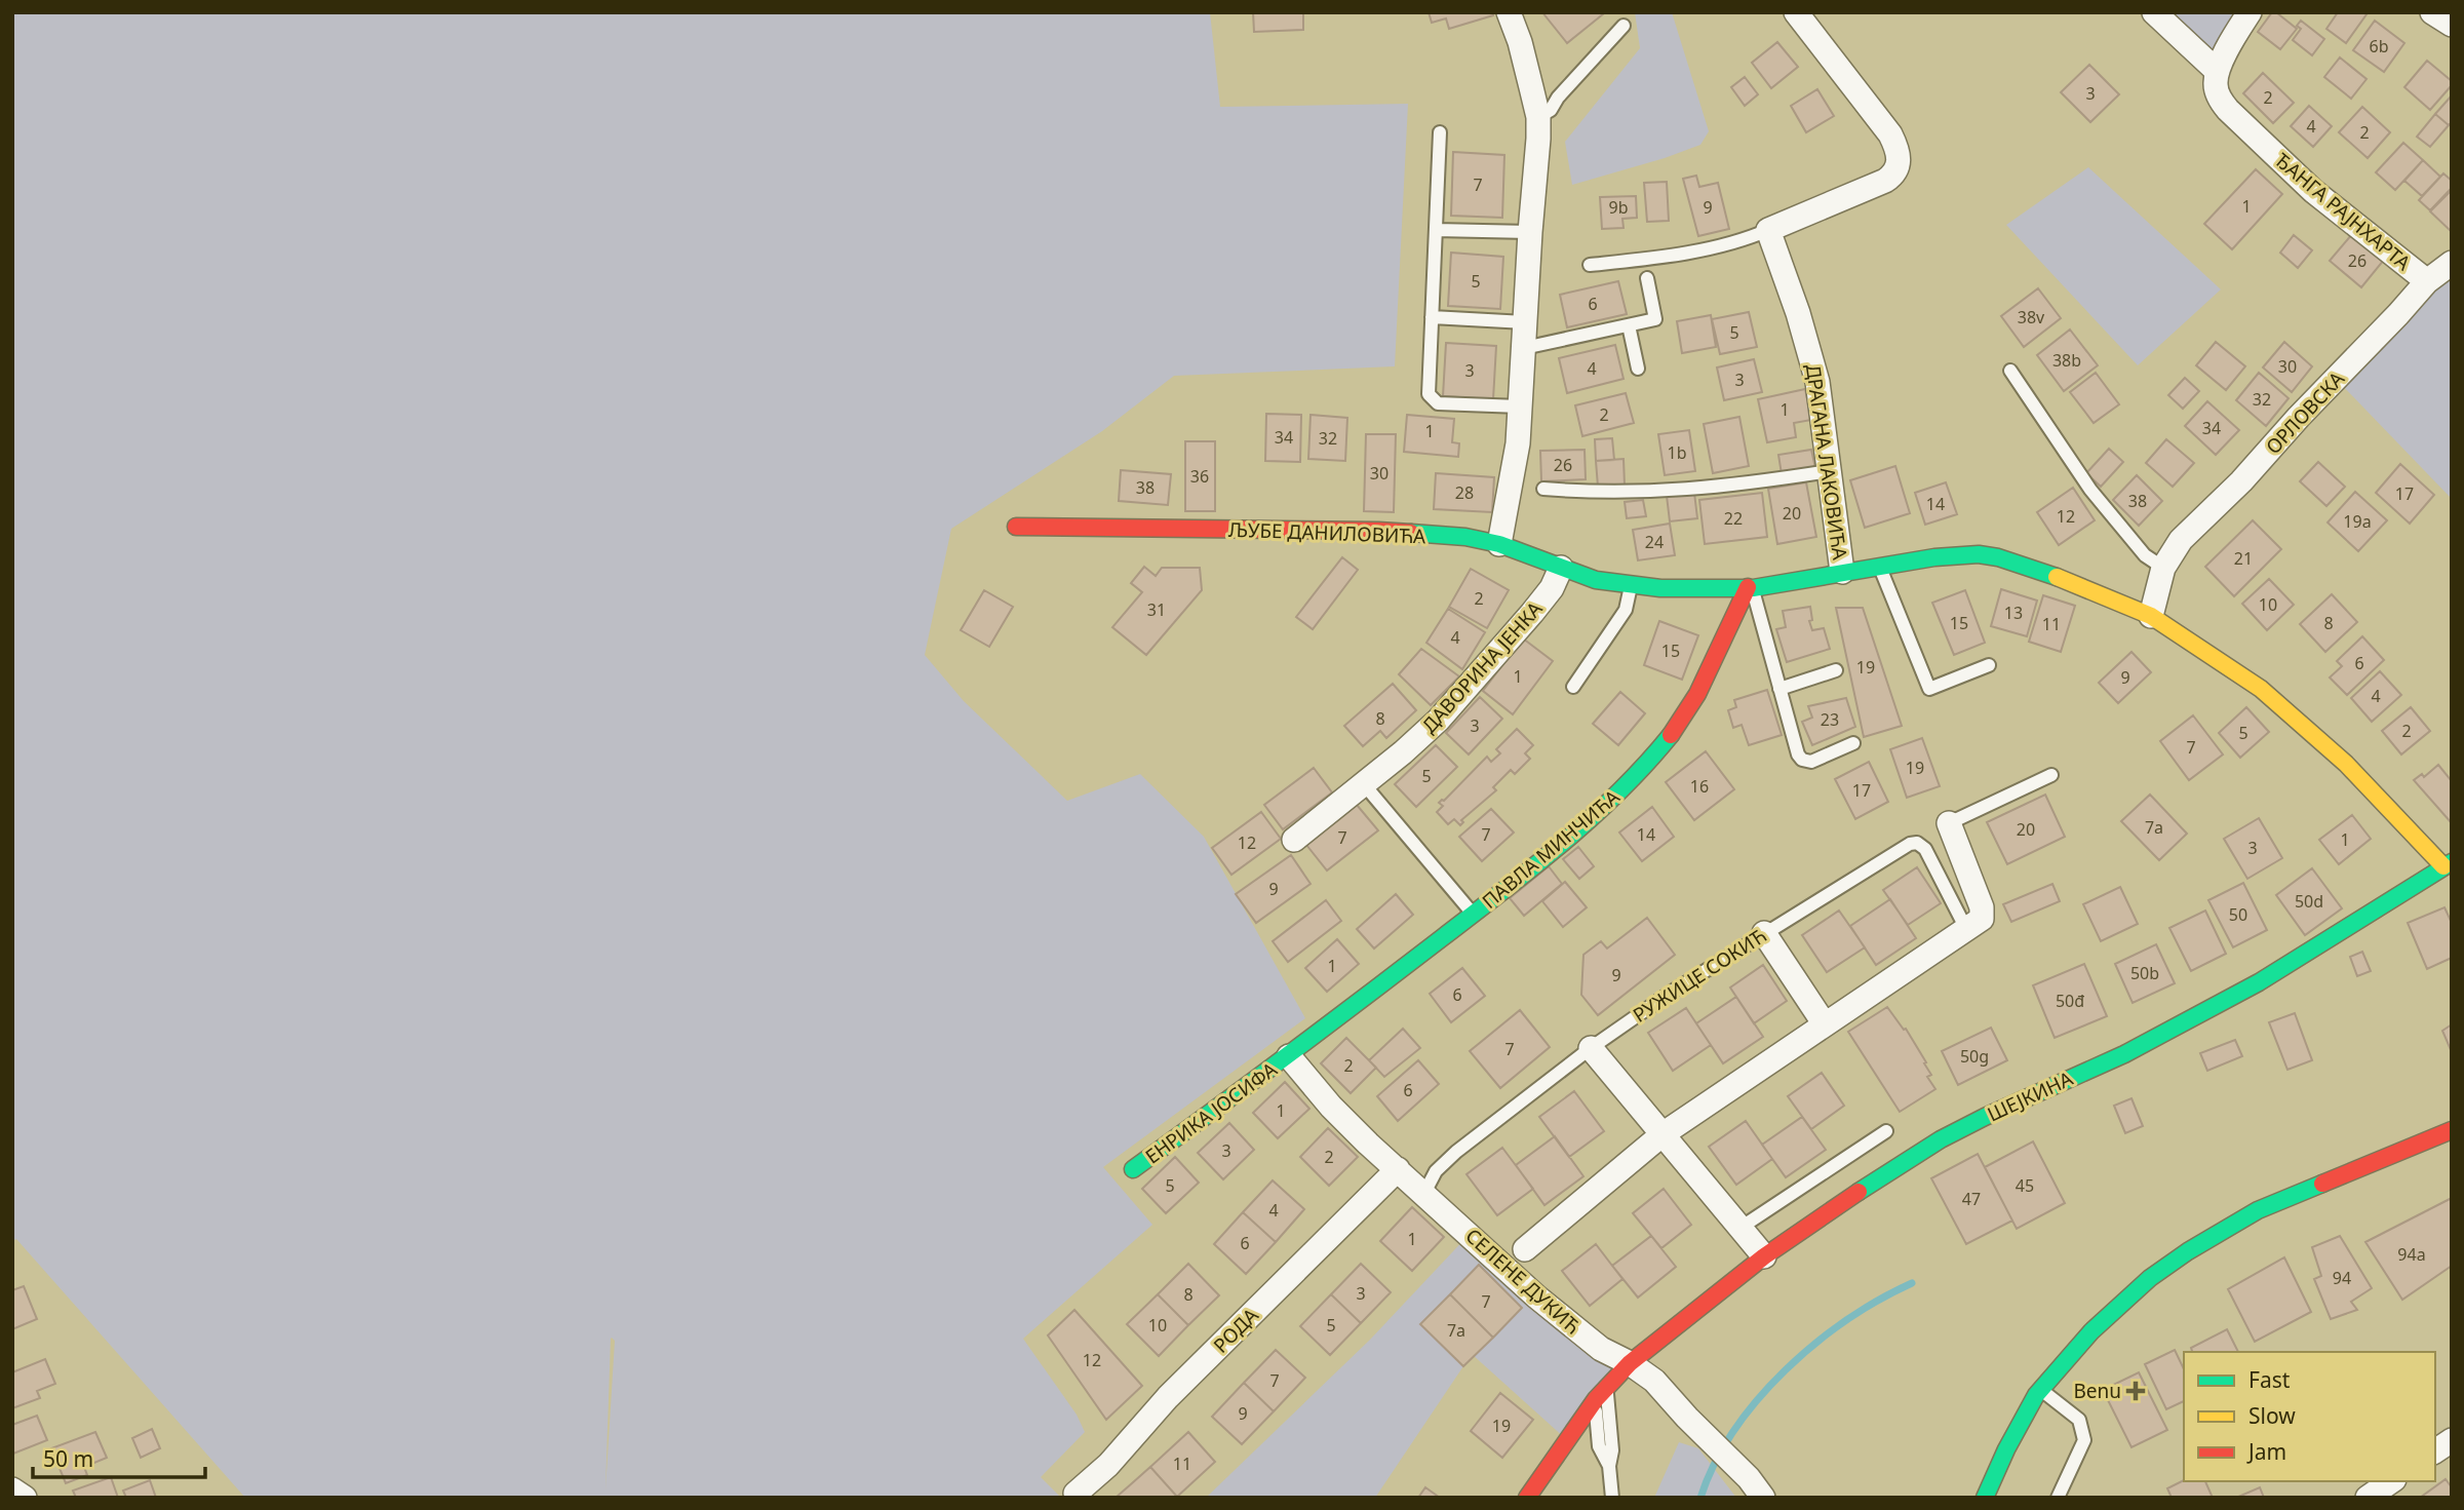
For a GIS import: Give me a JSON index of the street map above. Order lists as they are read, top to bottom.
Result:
{
  "streets": {
    "street": [
      "ЂАНГА РАЈНХАРТА",
      "ОРЛОВСКА",
      "ДРАГАНА ЛАКОВИЋА",
      "ЉУБЕ ДАНИЛОВИЋА",
      "ДАВОРИНА ЈЕНКА",
      "ПАВЛА МИНЧИЋА",
      "ШЕЈКИНА",
      "ЕНРИКА ЈОСИФА",
      "СЕЛЕНЕ ДУКИЋ",
      "РОДА"
    ],
    "lane": ["РУЖИЦЕ СОКИЋ"]
  },
  "crossings": [
    ["ЂАНГА РАЈНХАРТА", "ОРЛОВСКА"],
    ["ОРЛОВСКА", "ЉУБЕ ДАНИЛОВИЋА"],
    ["ДРАГАНА ЛАКОВИЋА", "ЉУБЕ ДАНИЛОВИЋА"],
    ["ЉУБЕ ДАНИЛОВИЋА", "ДАВОРИНА ЈЕНКА"],
    ["ЉУБЕ ДАНИЛОВИЋА", "ПАВЛА МИНЧИЋА"],
    ["ЉУБЕ ДАНИЛОВИЋА", "ШЕЈКИНА"],
    ["ПАВЛА МИНЧИЋА", "ЕНРИКА ЈОСИФА"],
    ["ПАВЛА МИНЧИЋА", "СЕЛЕНЕ ДУКИЋ"],
    ["РУЖИЦЕ СОКИЋ", "СЕЛЕНЕ ДУКИЋ"],
    ["ШЕЈКИНА", "СЕЛЕНЕ ДУКИЋ"],
    ["ЕНРИКА ЈОСИФА", "СЕЛЕНЕ ДУКИЋ"],
    ["СЕЛЕНЕ ДУКИЋ", "РОДА"]
  ],
  "places": {
    "health": ["Benu"]
  },
  "house_numbers": [
    "6b",
    "3",
    "2",
    "4",
    "2",
    "7",
    "1",
    "9b",
    "9",
    "26",
    "5",
    "6",
    "38v",
    "5",
    "38b",
    "30",
    "4",
    "3",
    "3",
    "32",
    "1",
    "2",
    "34",
    "1",
    "34",
    "32",
    "1b",
    "26",
    "30",
    "36",
    "38",
    "28",
    "17",
    "38",
    "14",
    "20",
    "12",
    "22",
    "19a",
    "24",
    "21",
    "2",
    "10",
    "31",
    "13",
    "15",
    "8",
    "11",
    "4",
    "15",
    "6",
    "19",
    "1",
    "9",
    "4",
    "8",
    "23",
    "3",
    "2",
    "5",
    "7",
    "19",
    "5",
    "16",
    "17",
    "7a",
    "20",
    "7",
    "14",
    "7",
    "1",
    "12",
    "3",
    "9",
    "50d",
    "50",
    "1",
    "50b",
    "9",
    "6",
    "50đ",
    "7",
    "50g",
    "2",
    "6",
    "1",
    "3",
    "2",
    "5",
    "45",
    "47",
    "4",
    "1",
    "6",
    "94a",
    "94",
    "3",
    "8",
    "7",
    "10",
    "5",
    "7a",
    "12",
    "7",
    "9",
    "19",
    "11"
  ],
  "legend": ["Fast", "Slow", "Jam"],
  "scale_bar": "50 m"
}
